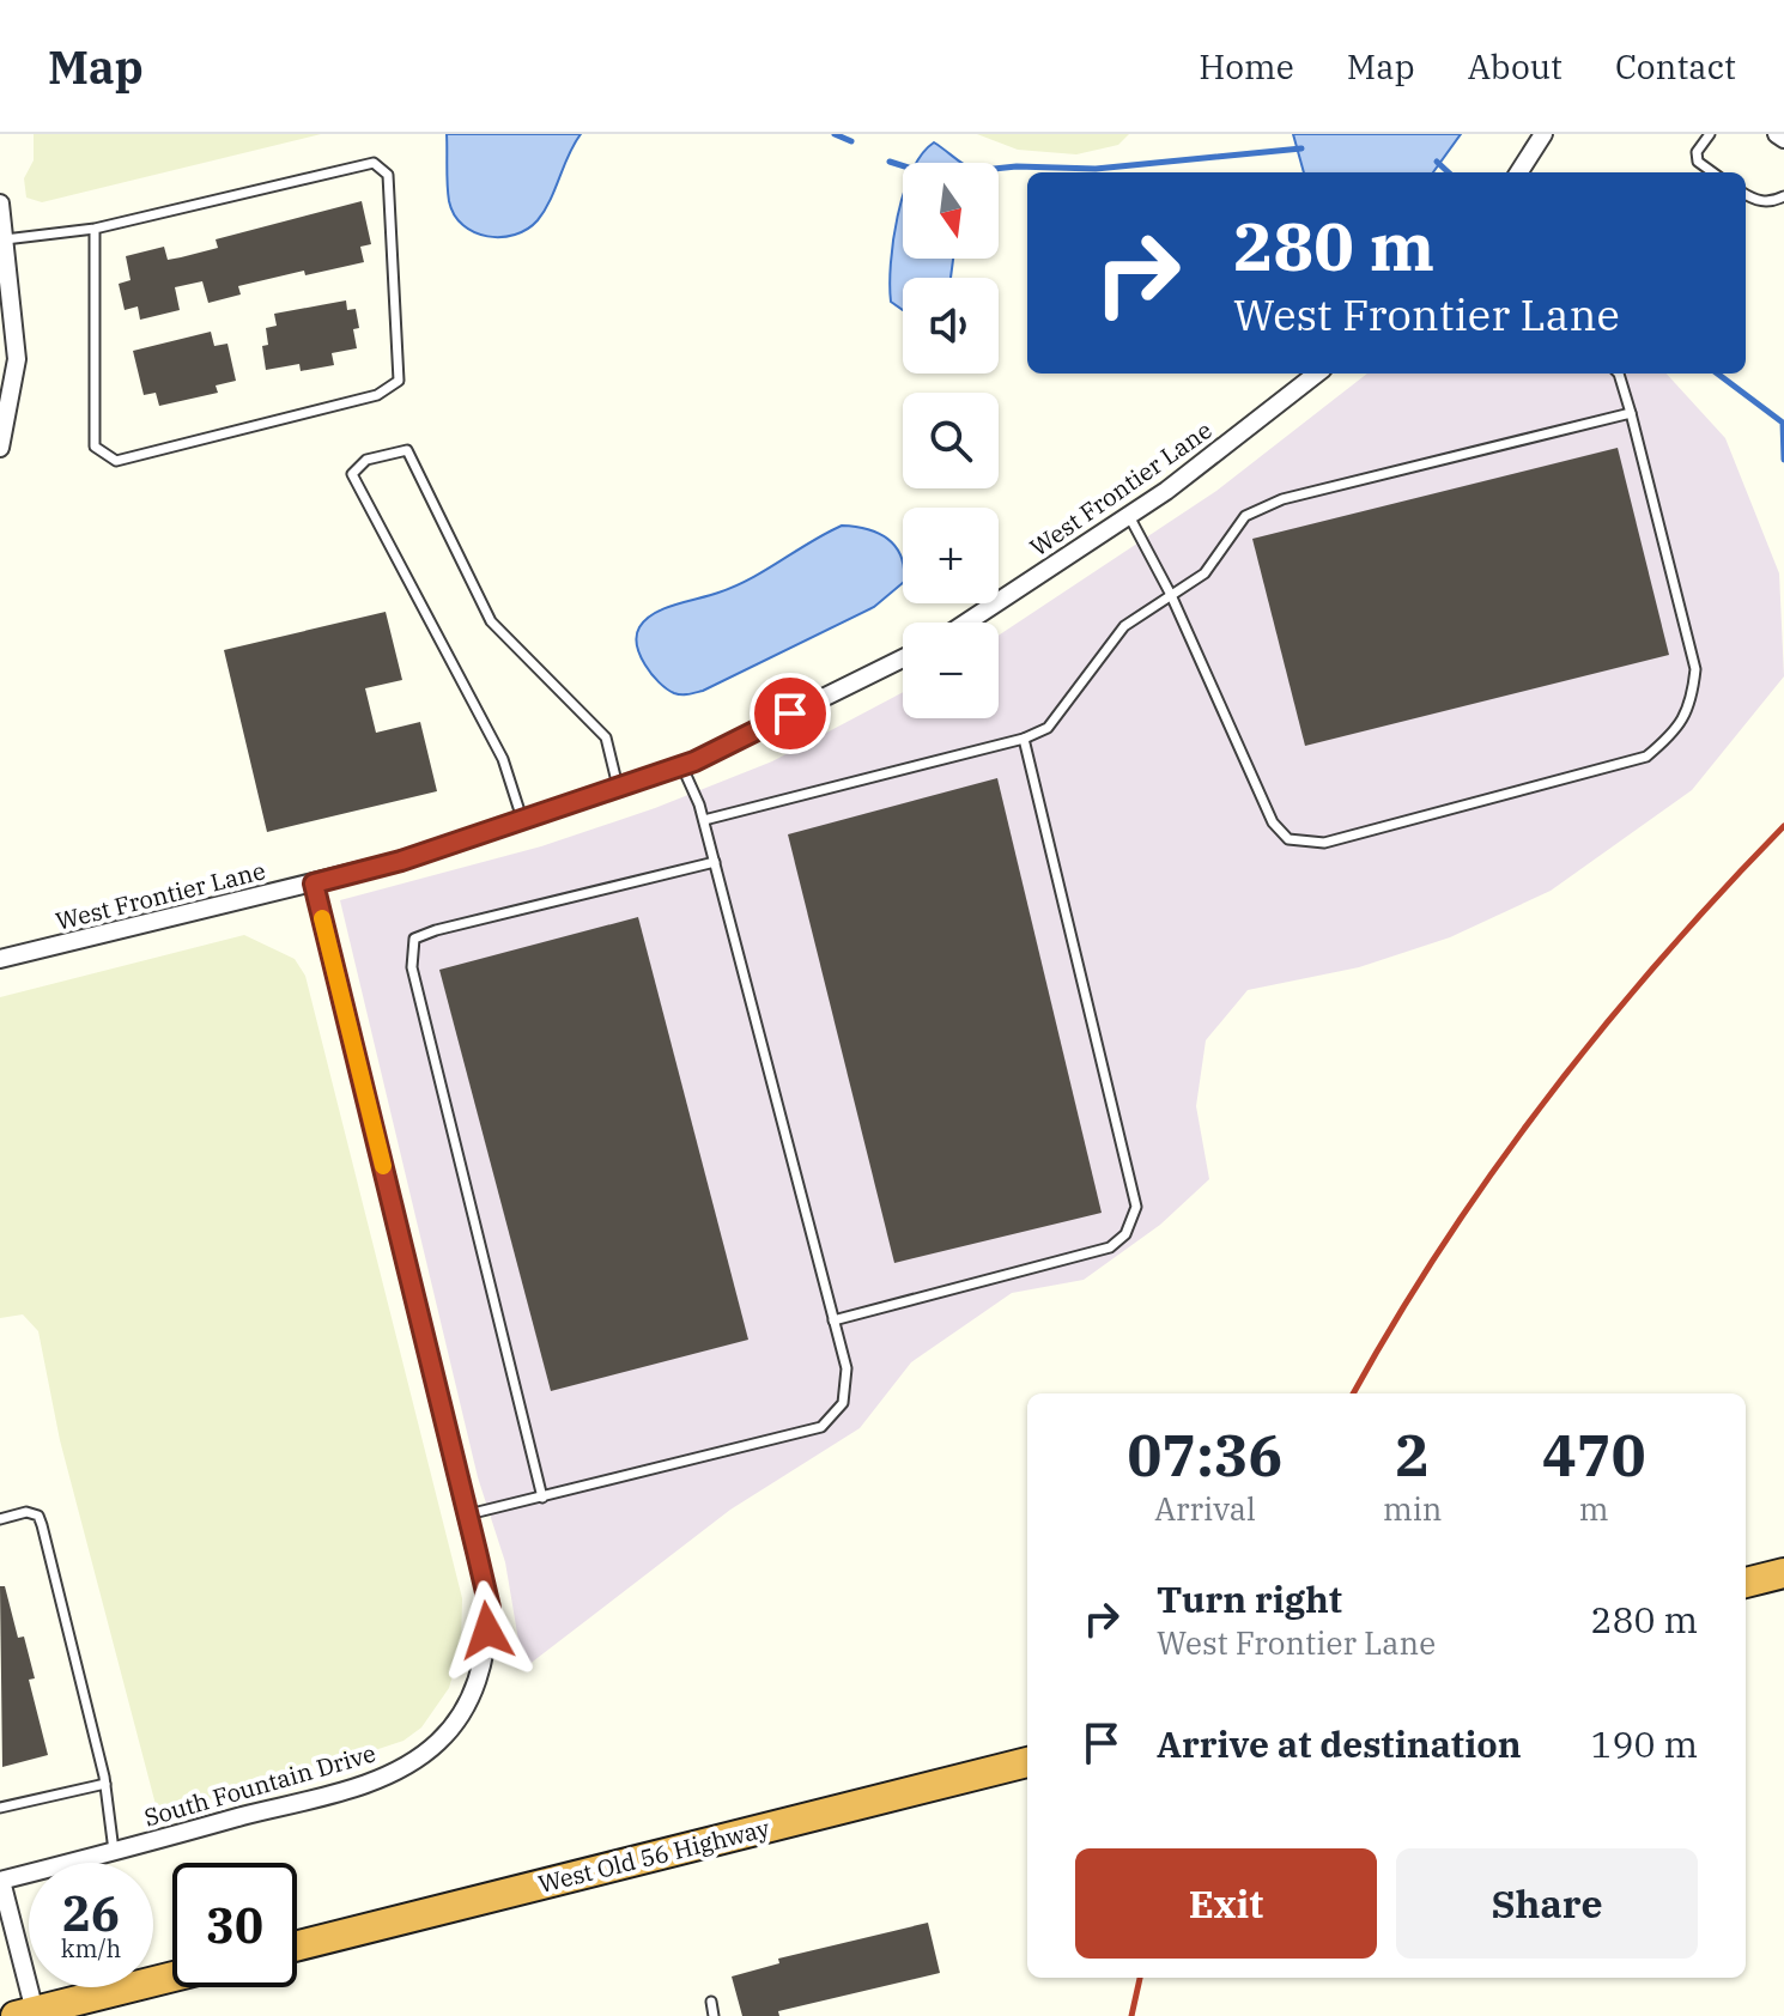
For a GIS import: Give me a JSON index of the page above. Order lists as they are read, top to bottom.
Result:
{
  "streets": {
    "highway": ["West Old 56 Highway"],
    "street": ["West Frontier Lane", "South Fountain Drive"]
  },
  "crossings": [
    ["West Frontier Lane", "South Fountain Drive"]
  ],
  "north": "bottom",
  "page": {
    "header": "Map",
    "nav": [
      "Home",
      "Map",
      "About",
      "Contact"
    ],
    "map_buttons": ["+", "−"],
    "turn": ["280 m", "West Frontier Lane"],
    "eta": [
      "07:36",
      "Arrival",
      "2",
      "min",
      "470",
      "m"
    ],
    "list": [
      {
        "name": "Turn right",
        "note": "West Frontier Lane",
        "value": "280 m"
      },
      {
        "name": "Arrive at destination",
        "value": "190 m"
      }
    ],
    "buttons": ["Exit", "Share"],
    "speed": "26 km/h",
    "limit": "30"
  }
}
